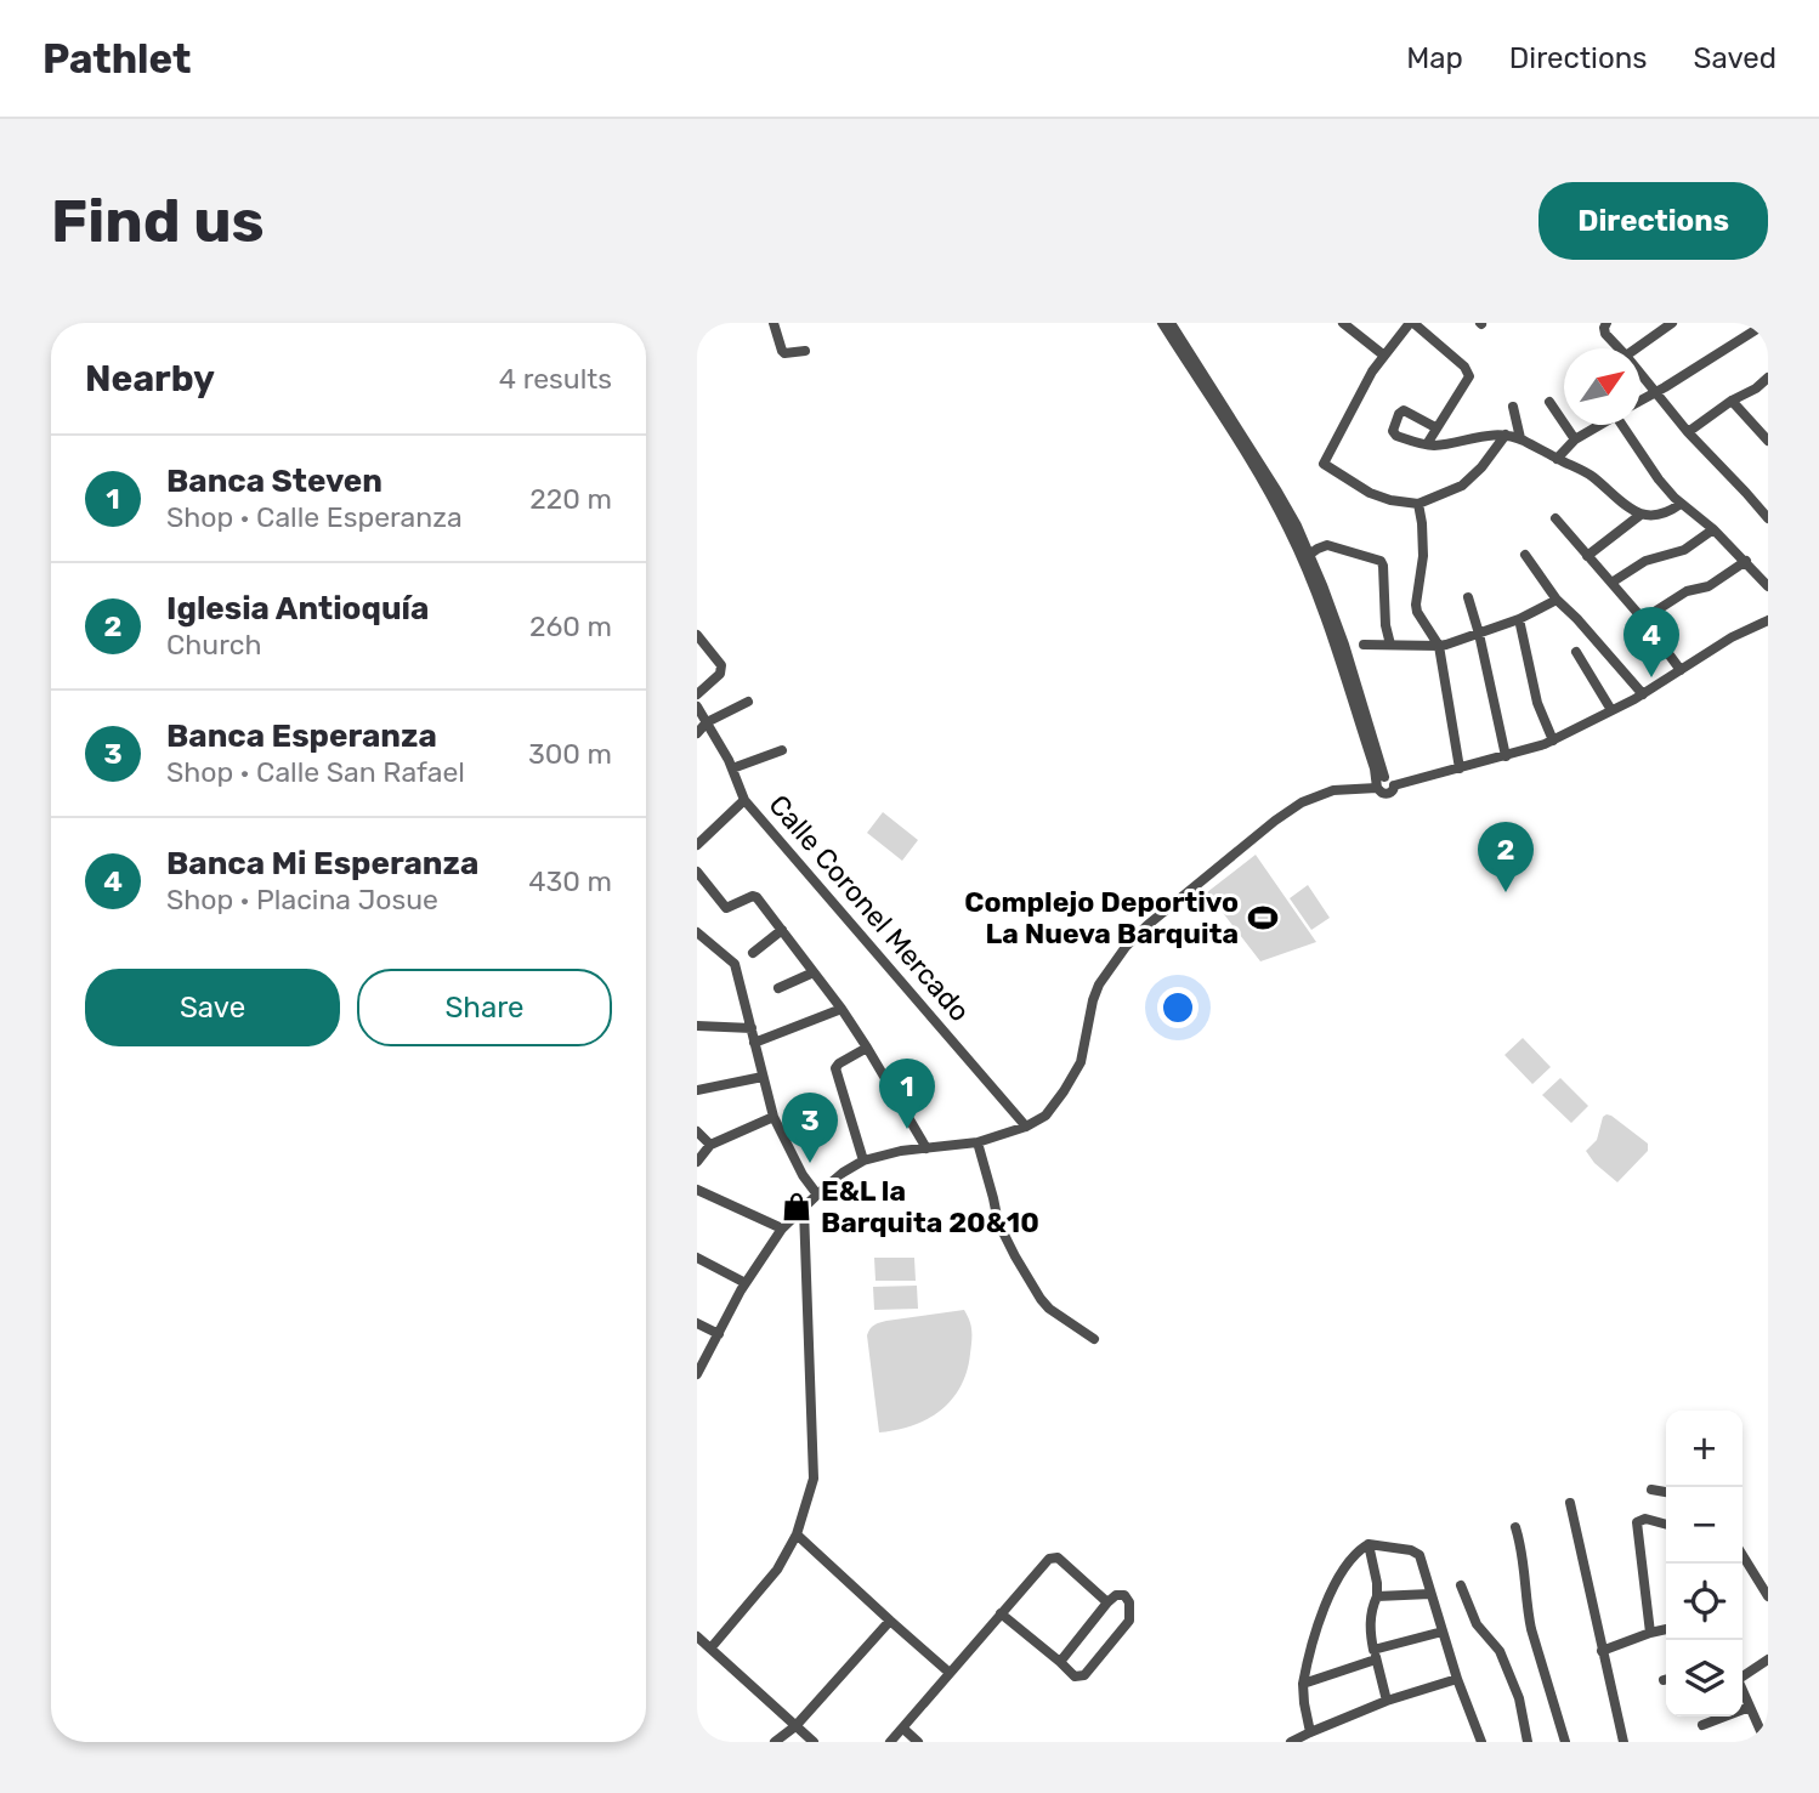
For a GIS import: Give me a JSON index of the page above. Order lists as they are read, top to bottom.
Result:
{
  "streets": {
    "street": ["Calle Coronel Mercado"]
  },
  "places": {
    "sports": ["Complejo Deportivo La Nueva Barquita"],
    "shop": ["E&L la Barquita 20&10"]
  },
  "north": "top right",
  "page": {
    "header": "Pathlet",
    "nav": ["Map", "Directions", "Saved"],
    "buttons": [
      "Directions",
      ["Save", "Share"]
    ],
    "title": "Find us",
    "heading": ["Nearby", "4 results"],
    "list": [
      {
        "mark": "1",
        "name": "Banca Steven",
        "note": "Shop · Calle Esperanza",
        "value": "220 m"
      },
      {
        "mark": "2",
        "name": "Iglesia Antioquía",
        "note": "Church",
        "value": "260 m"
      },
      {
        "mark": "3",
        "name": "Banca Esperanza",
        "note": "Shop · Calle San Rafael",
        "value": "300 m"
      },
      {
        "mark": "4",
        "name": "Banca Mi Esperanza",
        "note": "Shop · Placina Josue",
        "value": "430 m"
      }
    ],
    "pins": [
      "4",
      "2",
      "1",
      "3"
    ],
    "map_buttons": ["+", "−"]
  }
}
